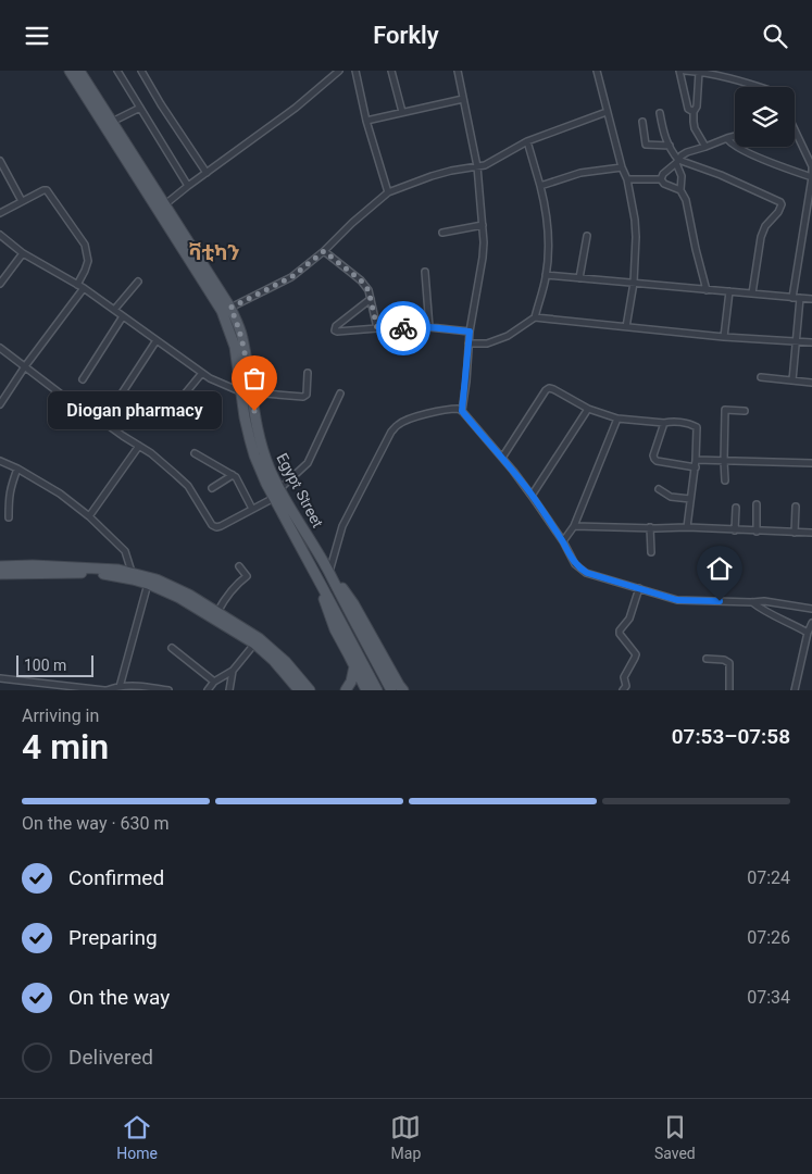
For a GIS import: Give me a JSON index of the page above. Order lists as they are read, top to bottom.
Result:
{
  "streets": {
    "main road": ["Egypt Street"]
  },
  "districts": ["ቫቲካን"],
  "places": ["Diogan pharmacy"],
  "scale_bar": "100 m",
  "page": {
    "header": "Forkly",
    "bubble": "Diogan pharmacy",
    "scale": "100 m",
    "heading": ["4 min", "Arriving in", "07:53–07:58"],
    "bar": "On the way · 630 m",
    "list": [
      ["Confirmed", "07:24"],
      ["Preparing", "07:26"],
      ["On the way", "07:34"],
      "Delivered"
    ],
    "tabs": ["Home", "Map", "Saved"]
  }
}
